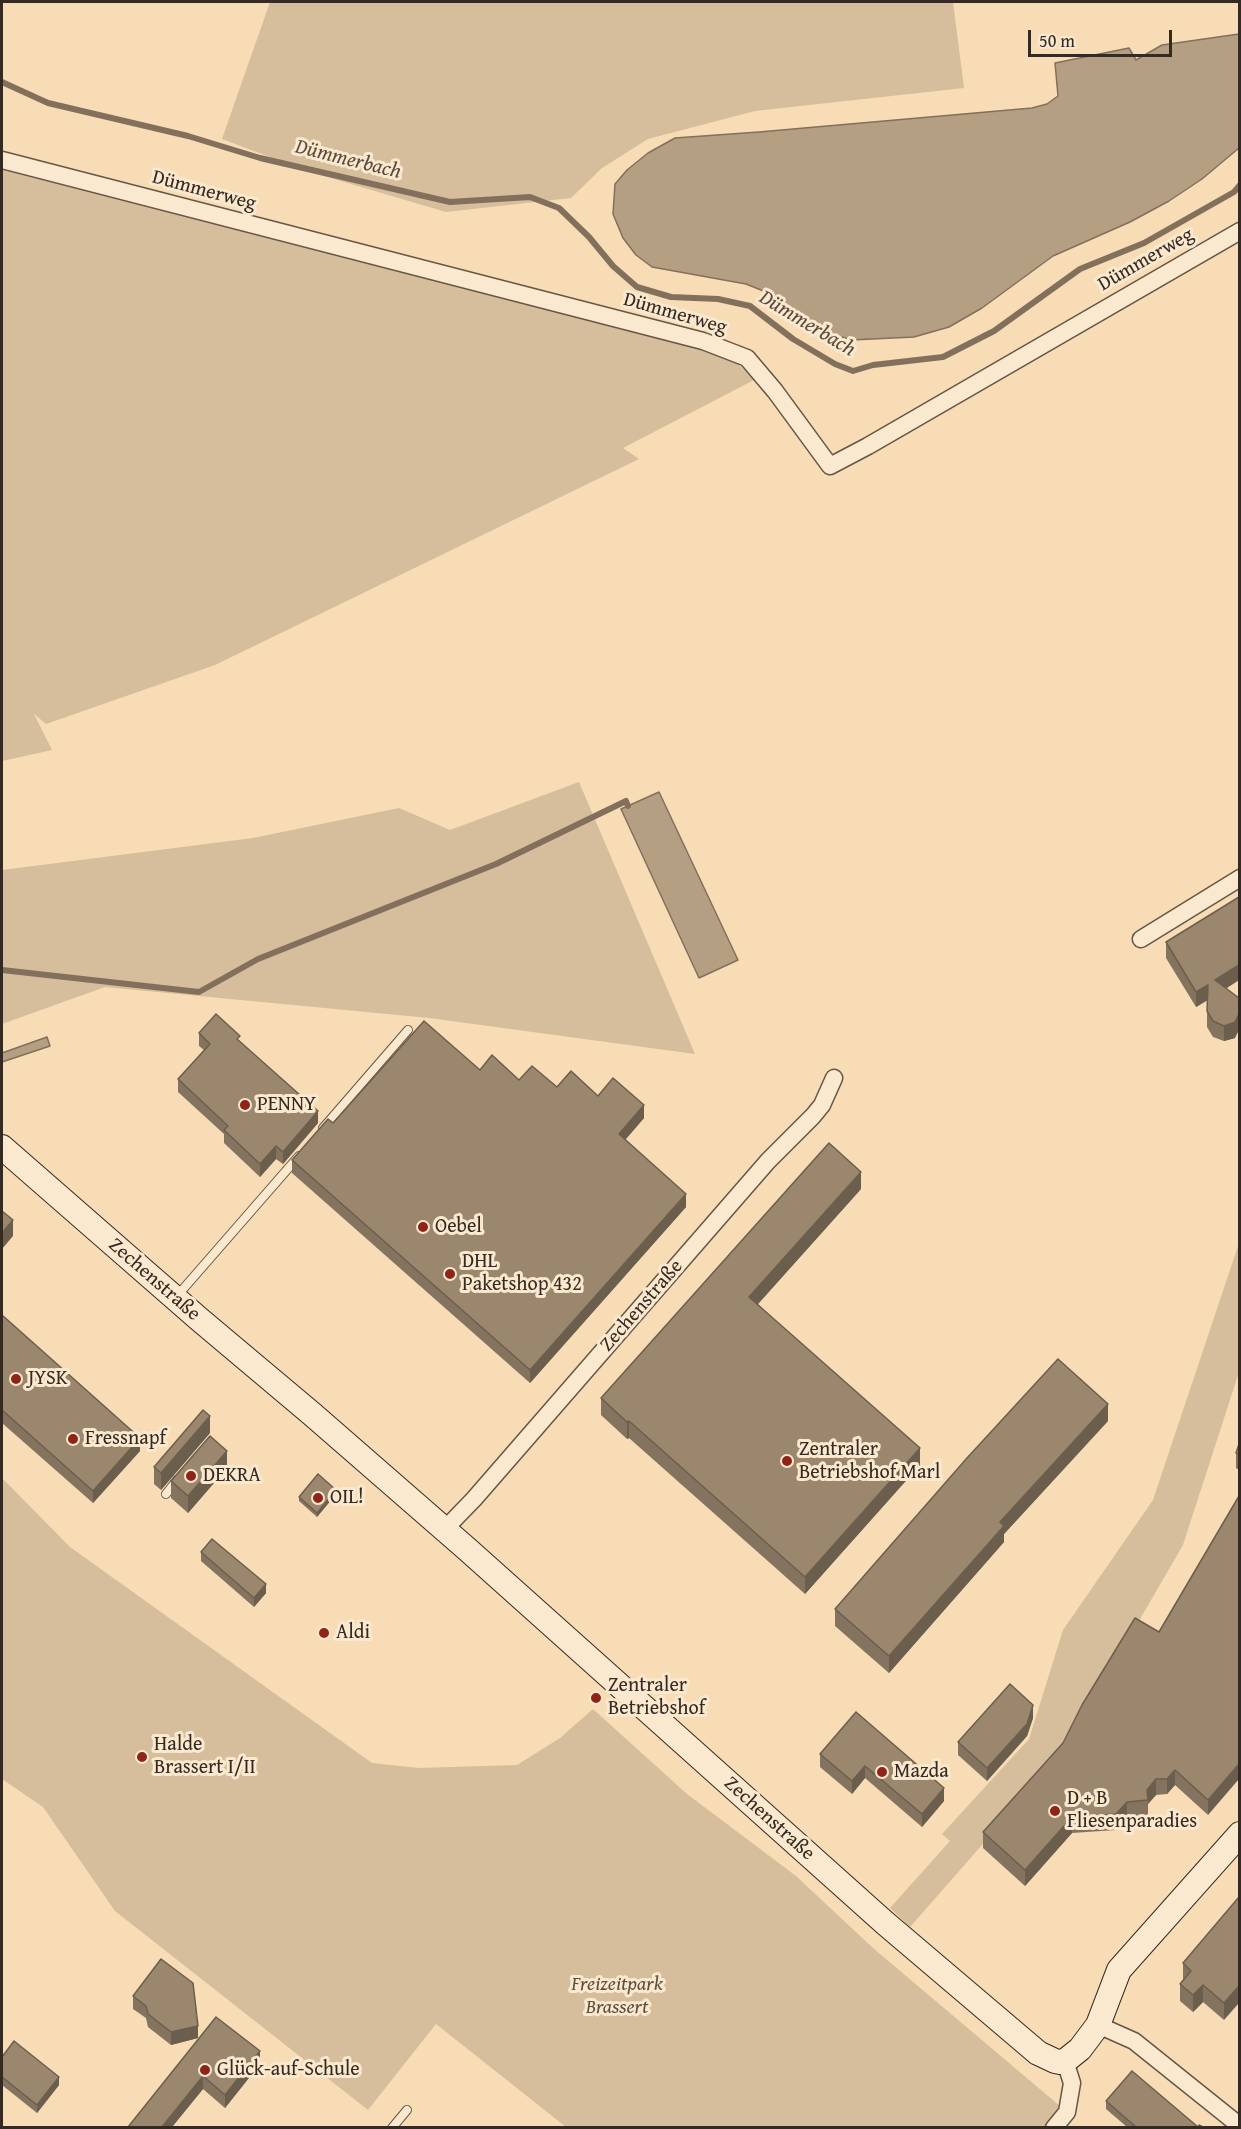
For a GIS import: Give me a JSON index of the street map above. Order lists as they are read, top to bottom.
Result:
{
  "streets": {
    "street": ["Dümmerweg", "Zechenstraße"]
  },
  "water": ["Dümmerbach"],
  "parks": ["Freizeitpark Brassert"],
  "places": [
    "PENNY",
    "Oebel",
    "DHL Paketshop 432",
    "JYSK",
    "Fressnapf",
    "Zentraler Betriebshof Marl",
    "DEKRA",
    "OIL!",
    "Aldi",
    "Zentraler Betriebshof",
    "Halde Brassert I/II",
    "Mazda",
    "D + B Fliesenparadies",
    "Glück-auf-Schule"
  ],
  "scale_bar": "50 m"
}
